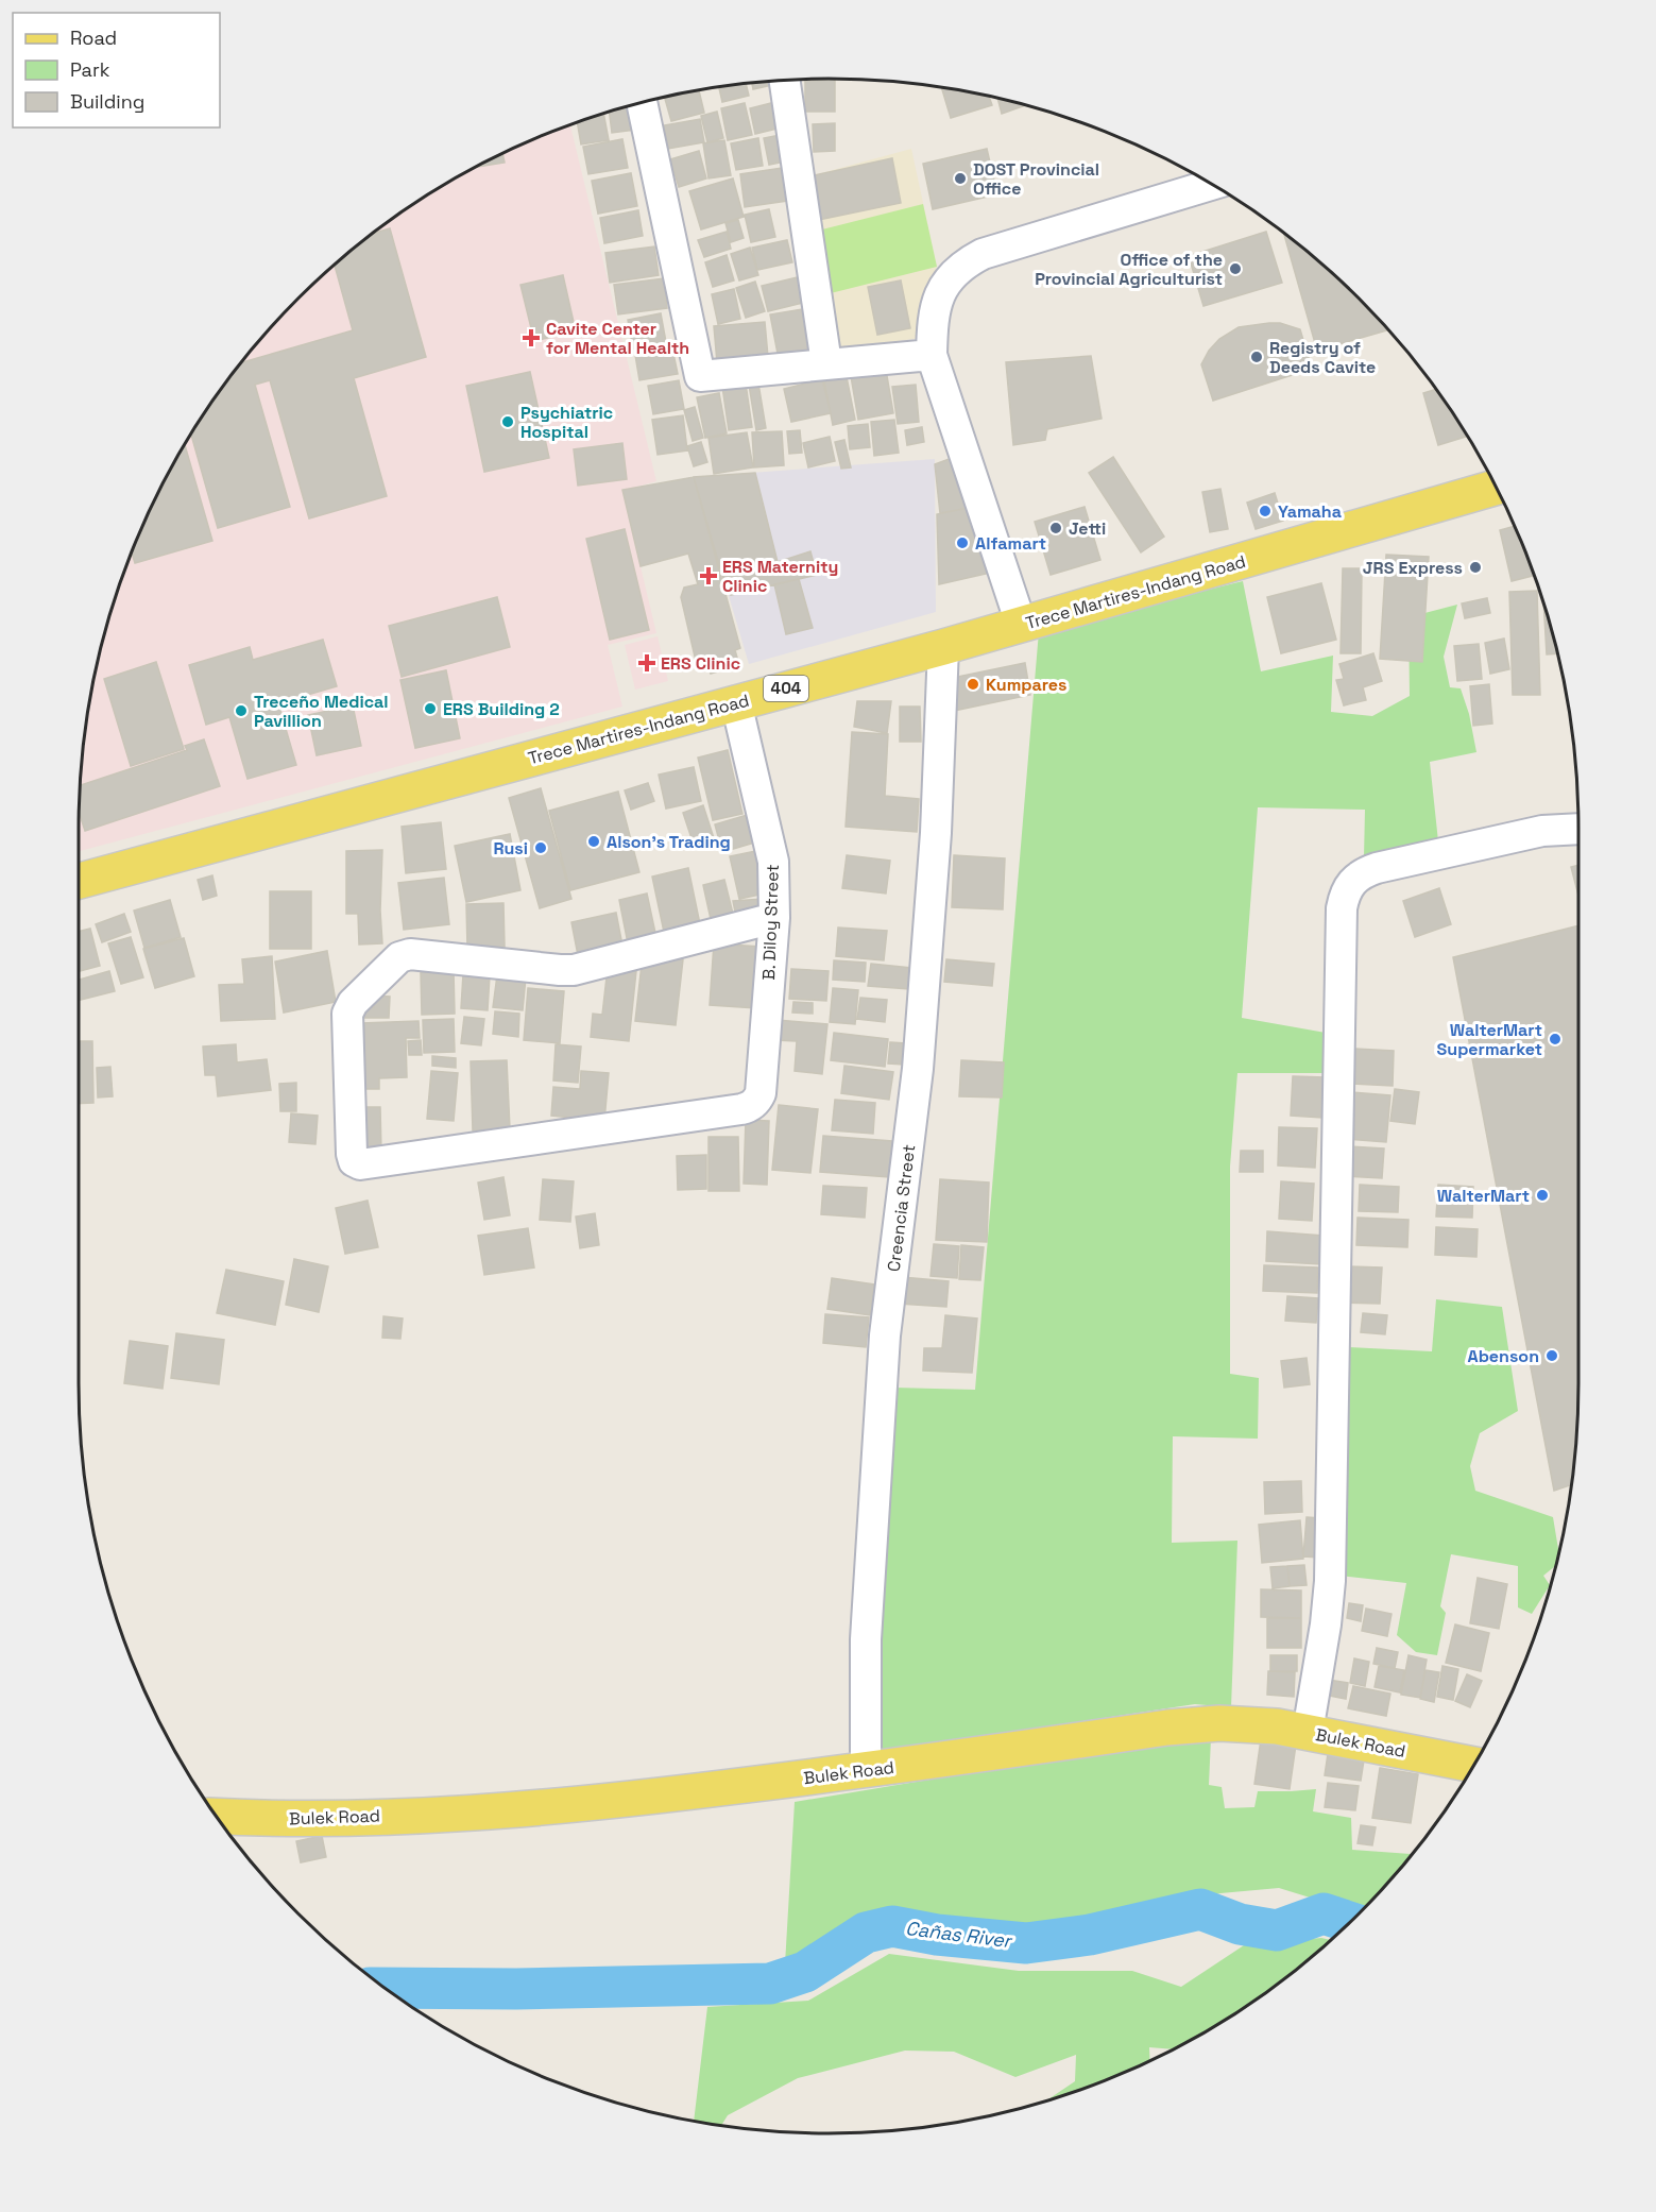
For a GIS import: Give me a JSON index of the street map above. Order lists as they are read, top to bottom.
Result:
{
  "streets": {
    "main road": ["Trece Martires-Indang Road", "404", "Bulek Road"],
    "street": ["B. Diloy Street", "Creencia Street"]
  },
  "crossings": [
    ["Trece Martires-Indang Road", "B. Diloy Street"],
    ["Trece Martires-Indang Road", "Creencia Street"],
    ["Creencia Street", "Bulek Road"]
  ],
  "water": ["Cañas River"],
  "places": {
    "other": [
      "DOST Provincial Office",
      "Office of the Provincial Agriculturist",
      "Registry of Deeds Cavite",
      "Psychiatric Hospital",
      "Yamaha",
      "Jetti",
      "Alfamart",
      "JRS Express",
      "Kumpares",
      "ERS Building 2",
      "Treceño Medical Pavillion",
      "Alson's Trading",
      "Rusi",
      "WalterMart Supermarket",
      "WalterMart",
      "Abenson"
    ],
    "health": ["Cavite Center for Mental Health", "ERS Maternity Clinic", "ERS Clinic"]
  },
  "legend": ["Road", "Park", "Building"]
}
